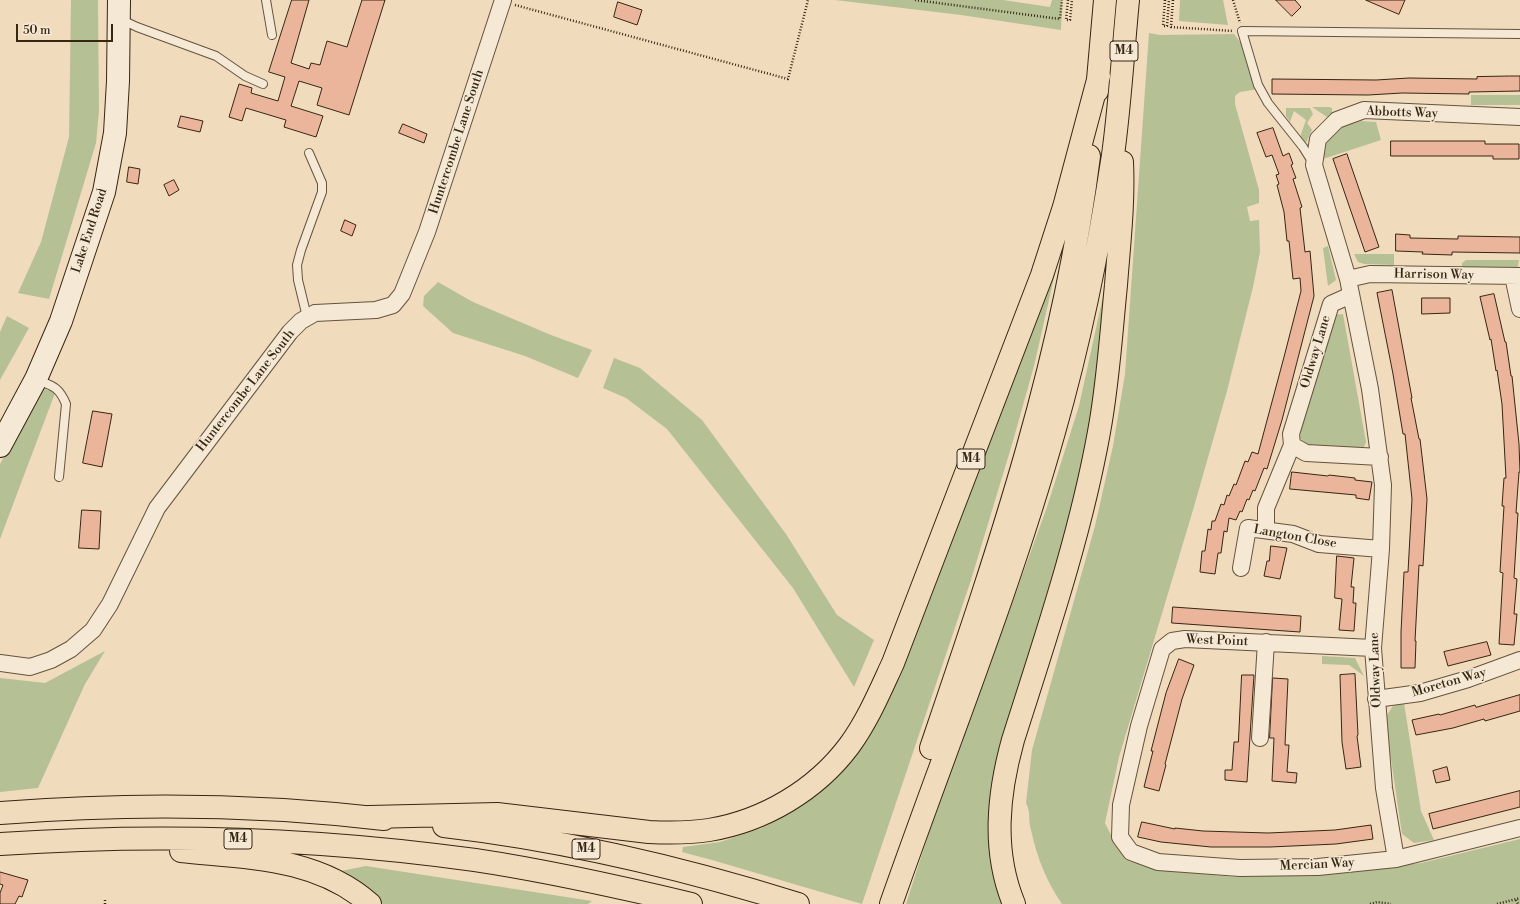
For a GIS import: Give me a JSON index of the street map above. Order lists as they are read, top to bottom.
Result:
{
  "streets": {
    "highway": ["M4"],
    "main road": ["Lake End Road"],
    "street": [
      "Abbotts Way",
      "Huntercombe Lane South",
      "Harrison Way",
      "Oldway Lane",
      "Langton Close",
      "West Point",
      "Moreton Way",
      "Mercian Way"
    ]
  },
  "crossings": [
    ["Abbotts Way", "Harrison Way"],
    ["Abbotts Way", "Oldway Lane"],
    ["Harrison Way", "Oldway Lane"],
    ["Oldway Lane", "Langton Close"],
    ["Oldway Lane", "West Point"],
    ["Oldway Lane", "Moreton Way"],
    ["Oldway Lane", "Mercian Way"],
    ["West Point", "Mercian Way"]
  ],
  "scale_bar": "50 m"
}
